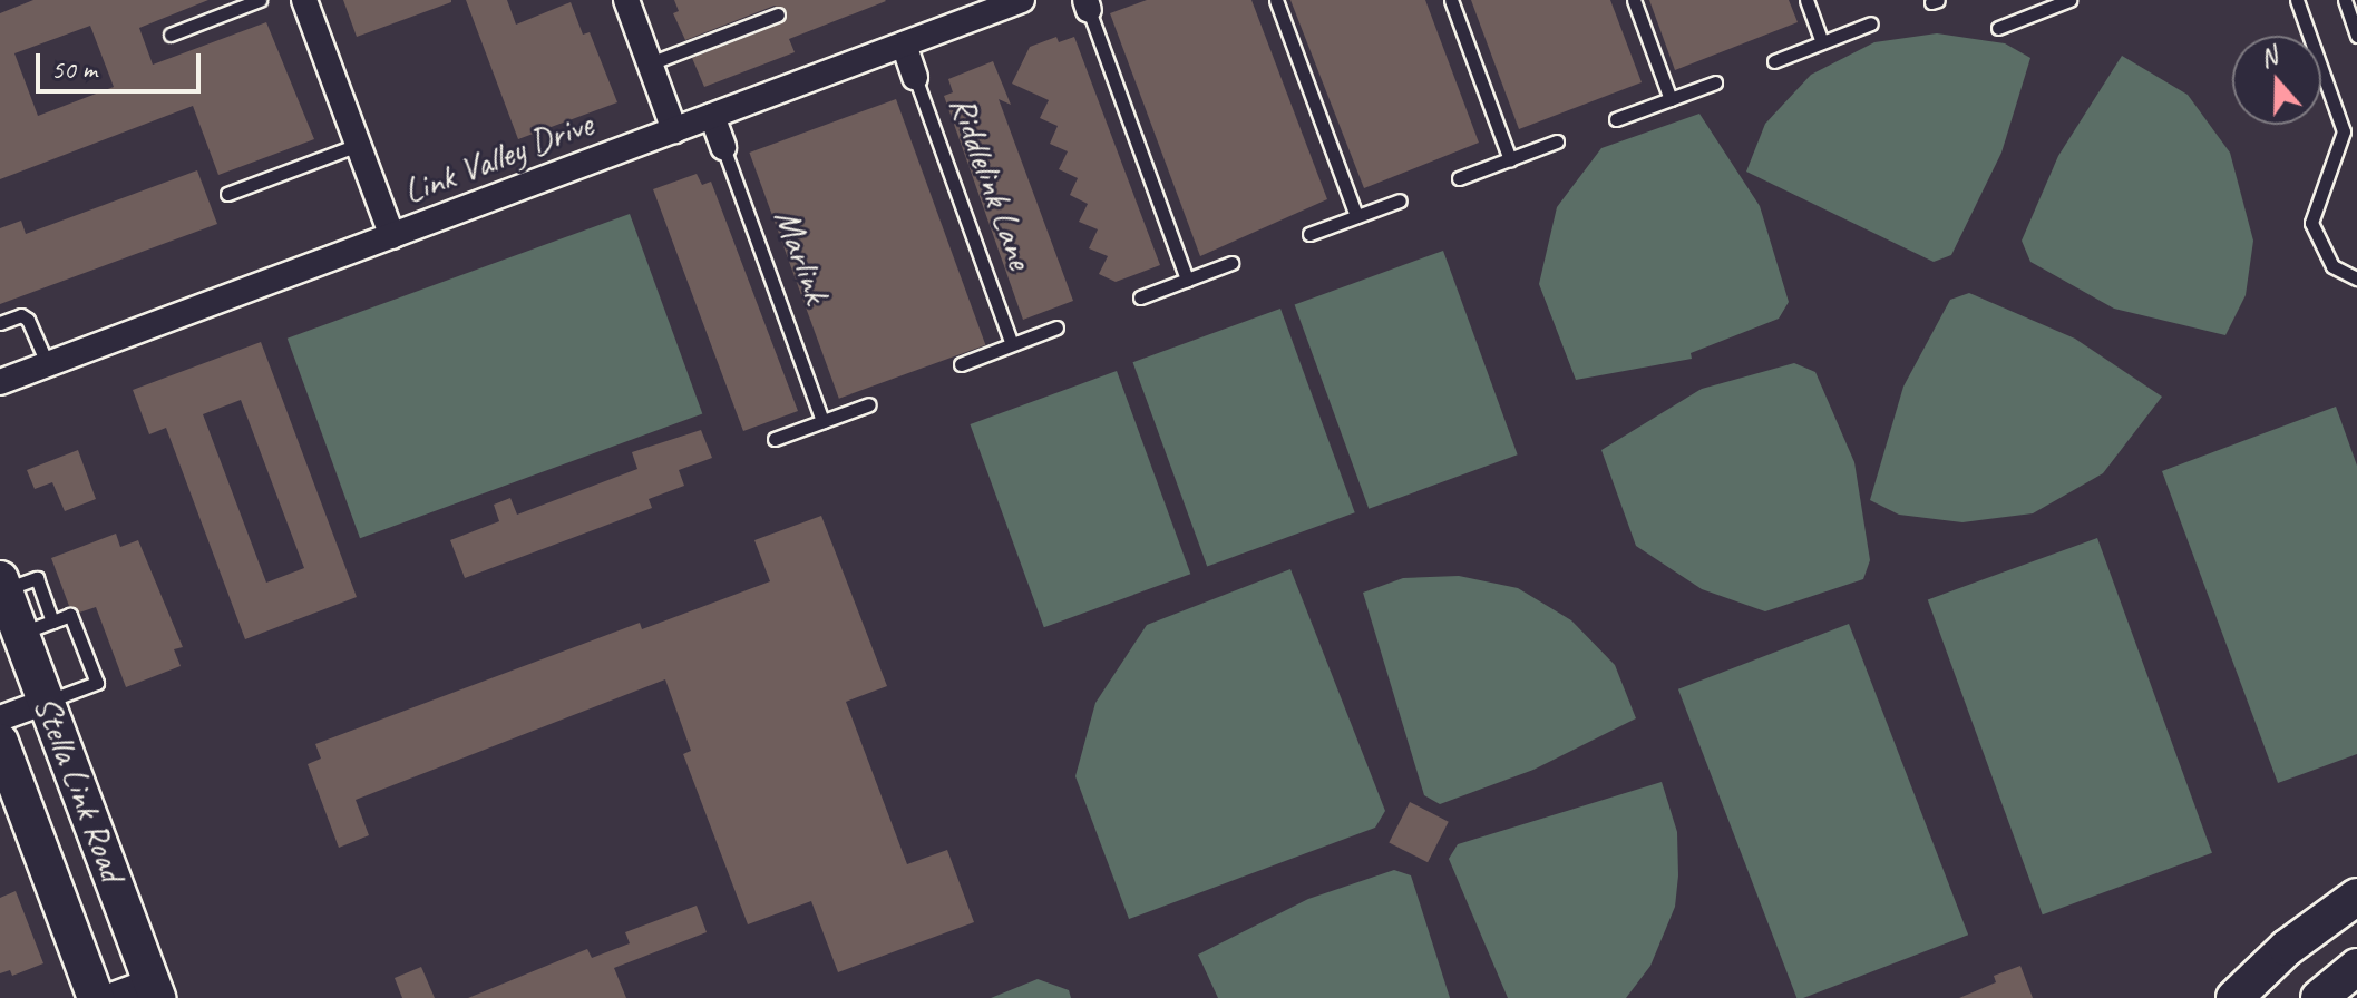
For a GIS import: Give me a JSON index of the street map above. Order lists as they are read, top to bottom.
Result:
{
  "streets": {
    "main road": ["Stella Link Road"],
    "street": ["Link Valley Drive", "Riddlelink Lane", "Marlink"]
  },
  "crossings": [
    ["Link Valley Drive", "Riddlelink Lane"],
    ["Link Valley Drive", "Marlink"]
  ],
  "scale_bar": "50 m",
  "north": "top"
}
